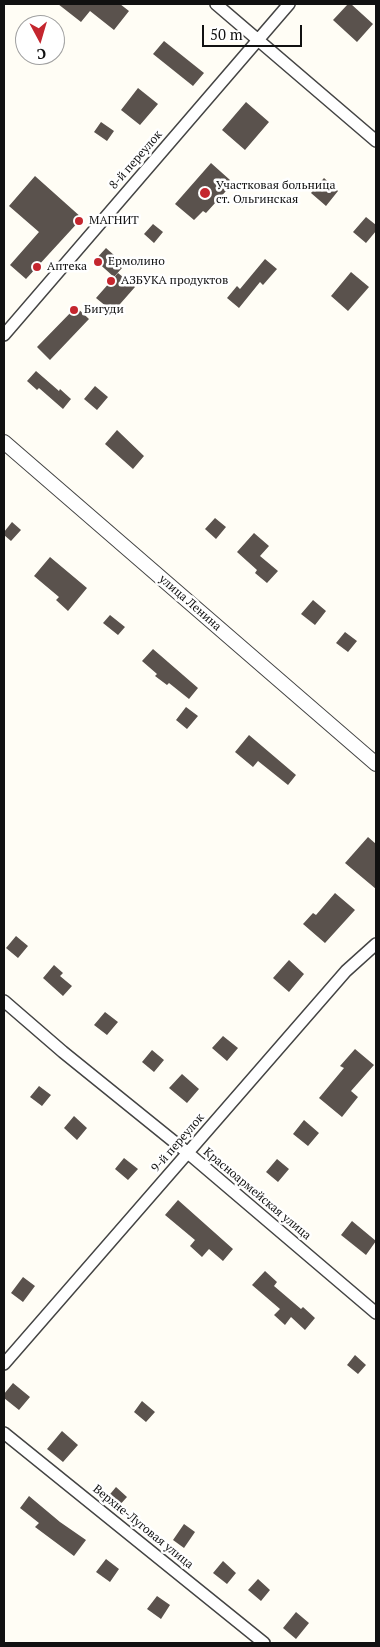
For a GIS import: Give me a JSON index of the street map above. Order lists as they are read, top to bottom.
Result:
{
  "streets": {
    "street": [
      "8-й переулок",
      "улица Ленина",
      "9-й переулок",
      "Красноармейская улица",
      "Верхне-Луговая улица"
    ]
  },
  "crossings": [
    ["9-й переулок", "Красноармейская улица"]
  ],
  "places": [
    "Участковая больница ст. Ольгинская",
    "МАГНИТ",
    "Ермолино",
    "Аптека",
    "АЗБУКА продуктов",
    "Бигуди"
  ],
  "scale_bar": "50 m",
  "north": "bottom"
}
